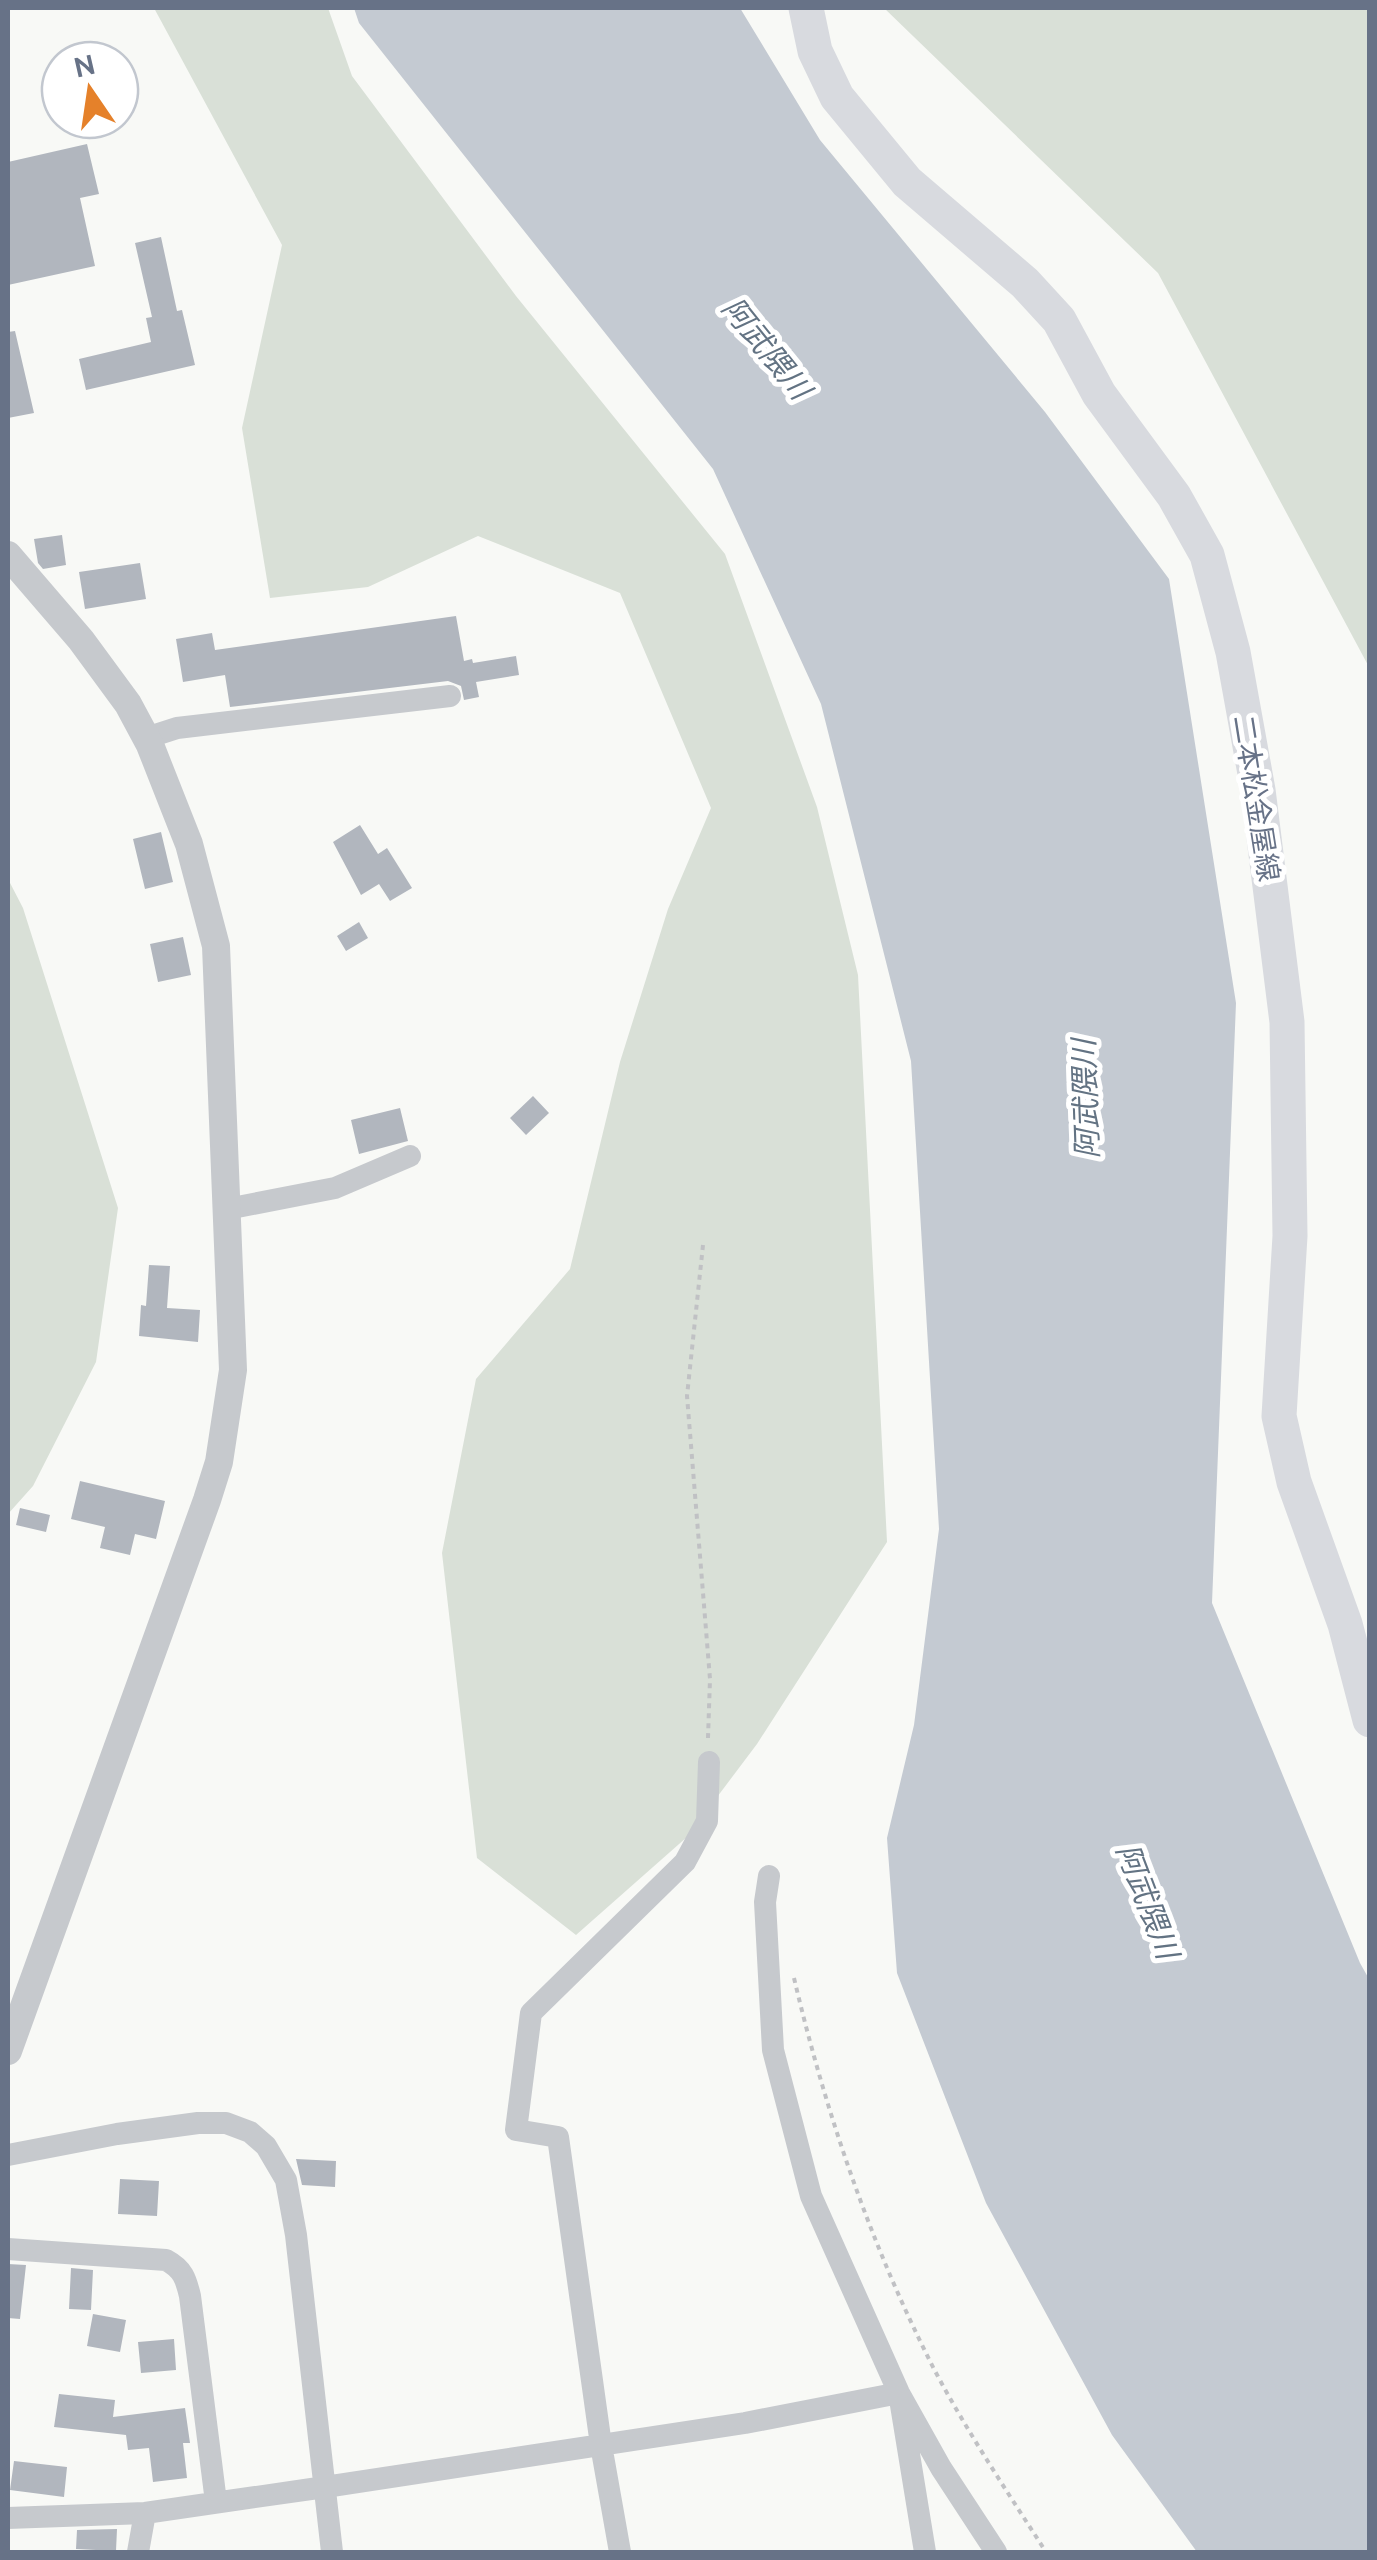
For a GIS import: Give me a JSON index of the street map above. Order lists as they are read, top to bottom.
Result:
{
  "streets": {
    "main road": ["二本松金屋線"]
  },
  "water": ["阿武隈川"],
  "north": "top"
}
